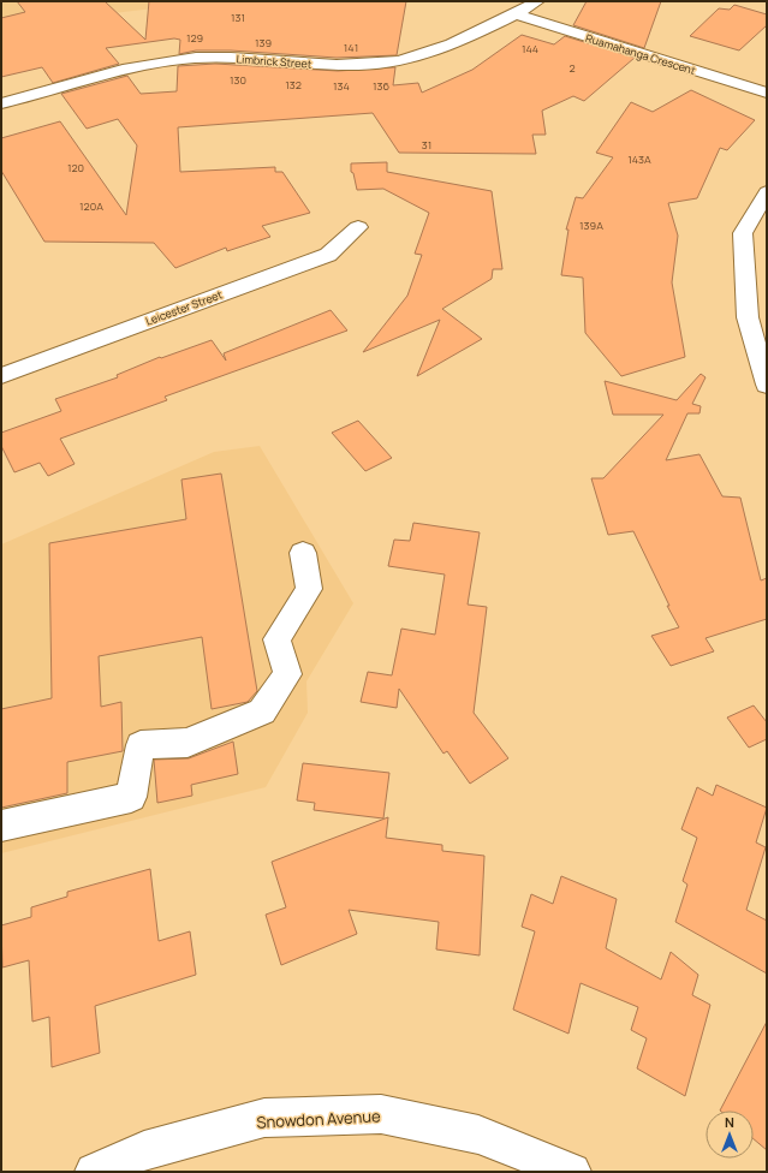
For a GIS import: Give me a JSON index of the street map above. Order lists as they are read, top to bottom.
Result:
{
  "streets": {
    "street": [
      "Ruamahanga Crescent",
      "Limbrick Street",
      "Leicester Street",
      "Snowdon Avenue"
    ]
  },
  "crossings": [
    ["Ruamahanga Crescent", "Limbrick Street"]
  ],
  "house_numbers": [
    "131",
    "129",
    "139",
    "141",
    "144",
    "2",
    "130",
    "132",
    "134",
    "136",
    "31",
    "143A",
    "120",
    "120A",
    "139A"
  ],
  "north": "top"
}
